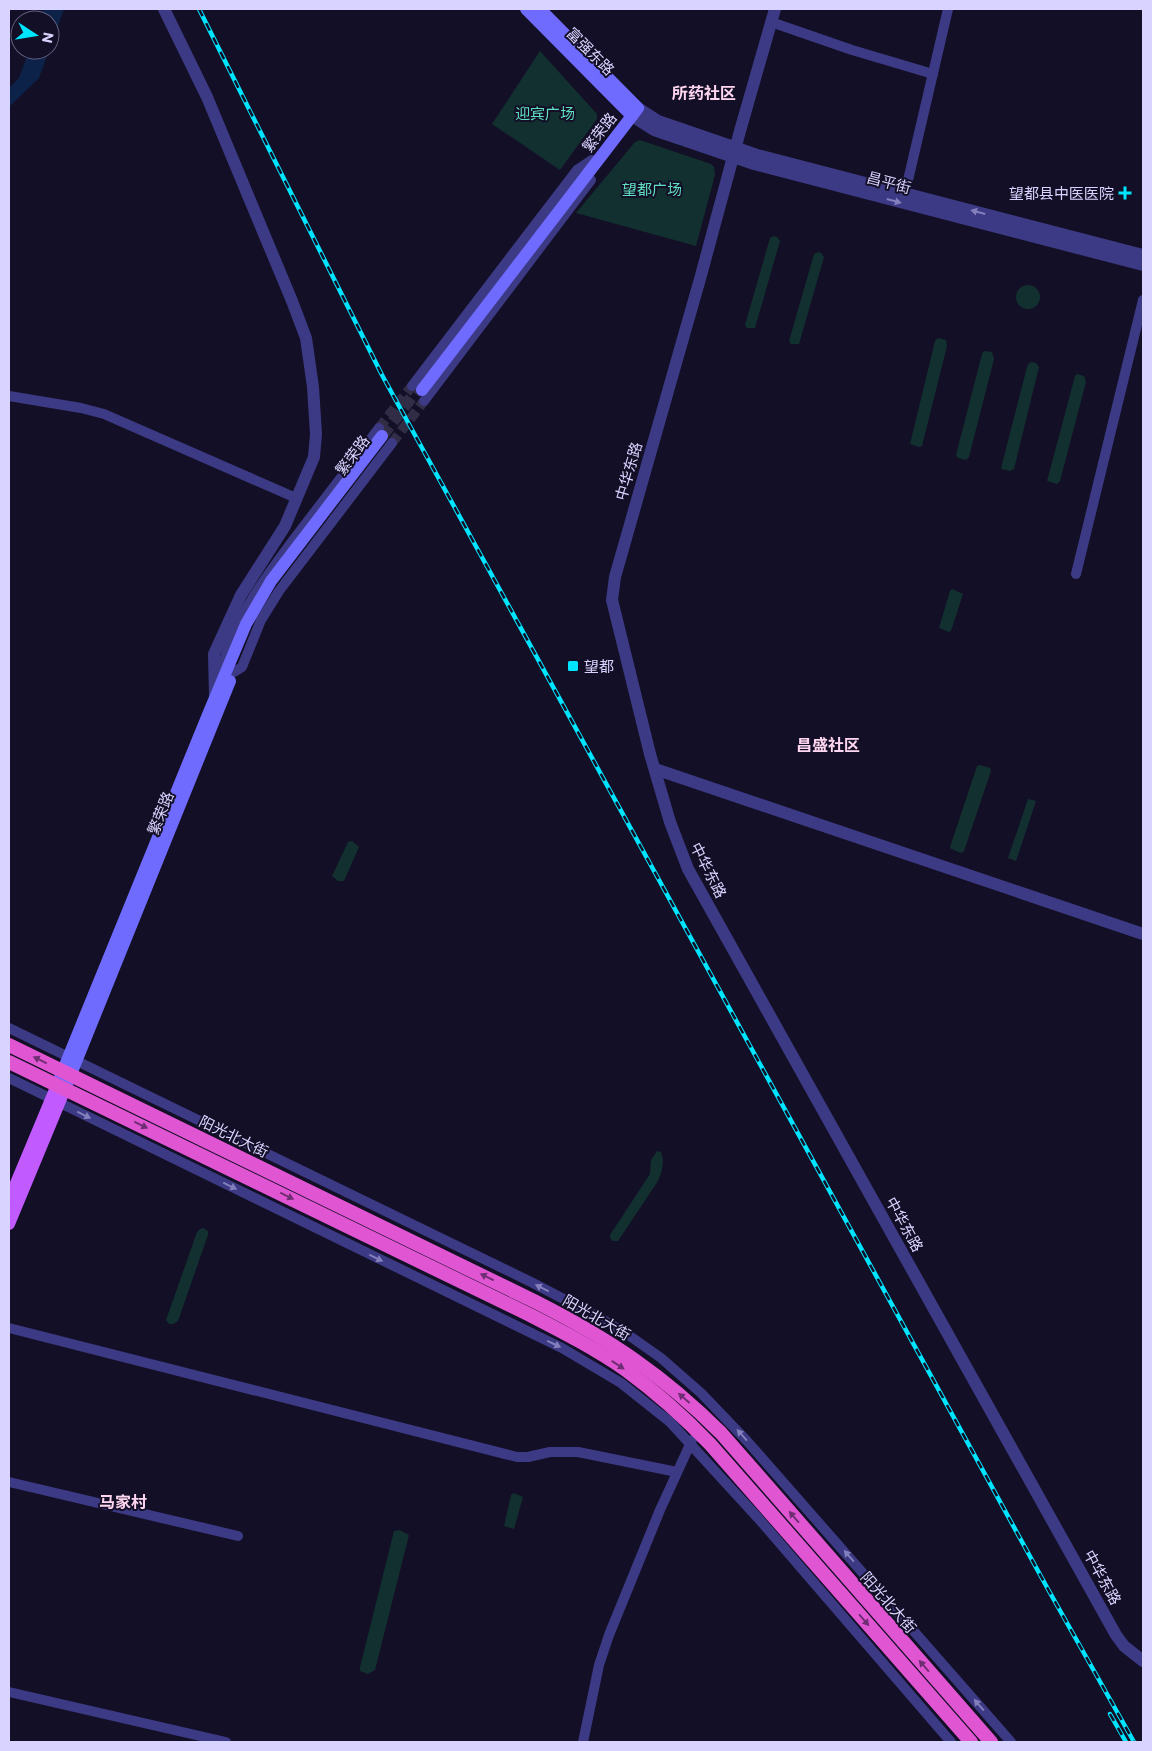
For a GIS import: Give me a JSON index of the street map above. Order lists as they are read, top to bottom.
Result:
{
  "streets": {
    "highway": ["阳光北大街"],
    "main road": ["富强东路", "繁荣路"],
    "street": ["昌平街", "中华东路"]
  },
  "crossings": [
    ["富强东路", "繁荣路"],
    ["富强东路", "昌平街"],
    ["繁荣路", "昌平街"],
    ["繁荣路", "阳光北大街"],
    ["昌平街", "中华东路"]
  ],
  "districts": ["所药社区", "昌盛社区", "马家村"],
  "parks": ["迎宾广场", "望都广场"],
  "places": {
    "health": ["望都县中医医院"],
    "transit": ["望都"]
  },
  "north": "right"
}
